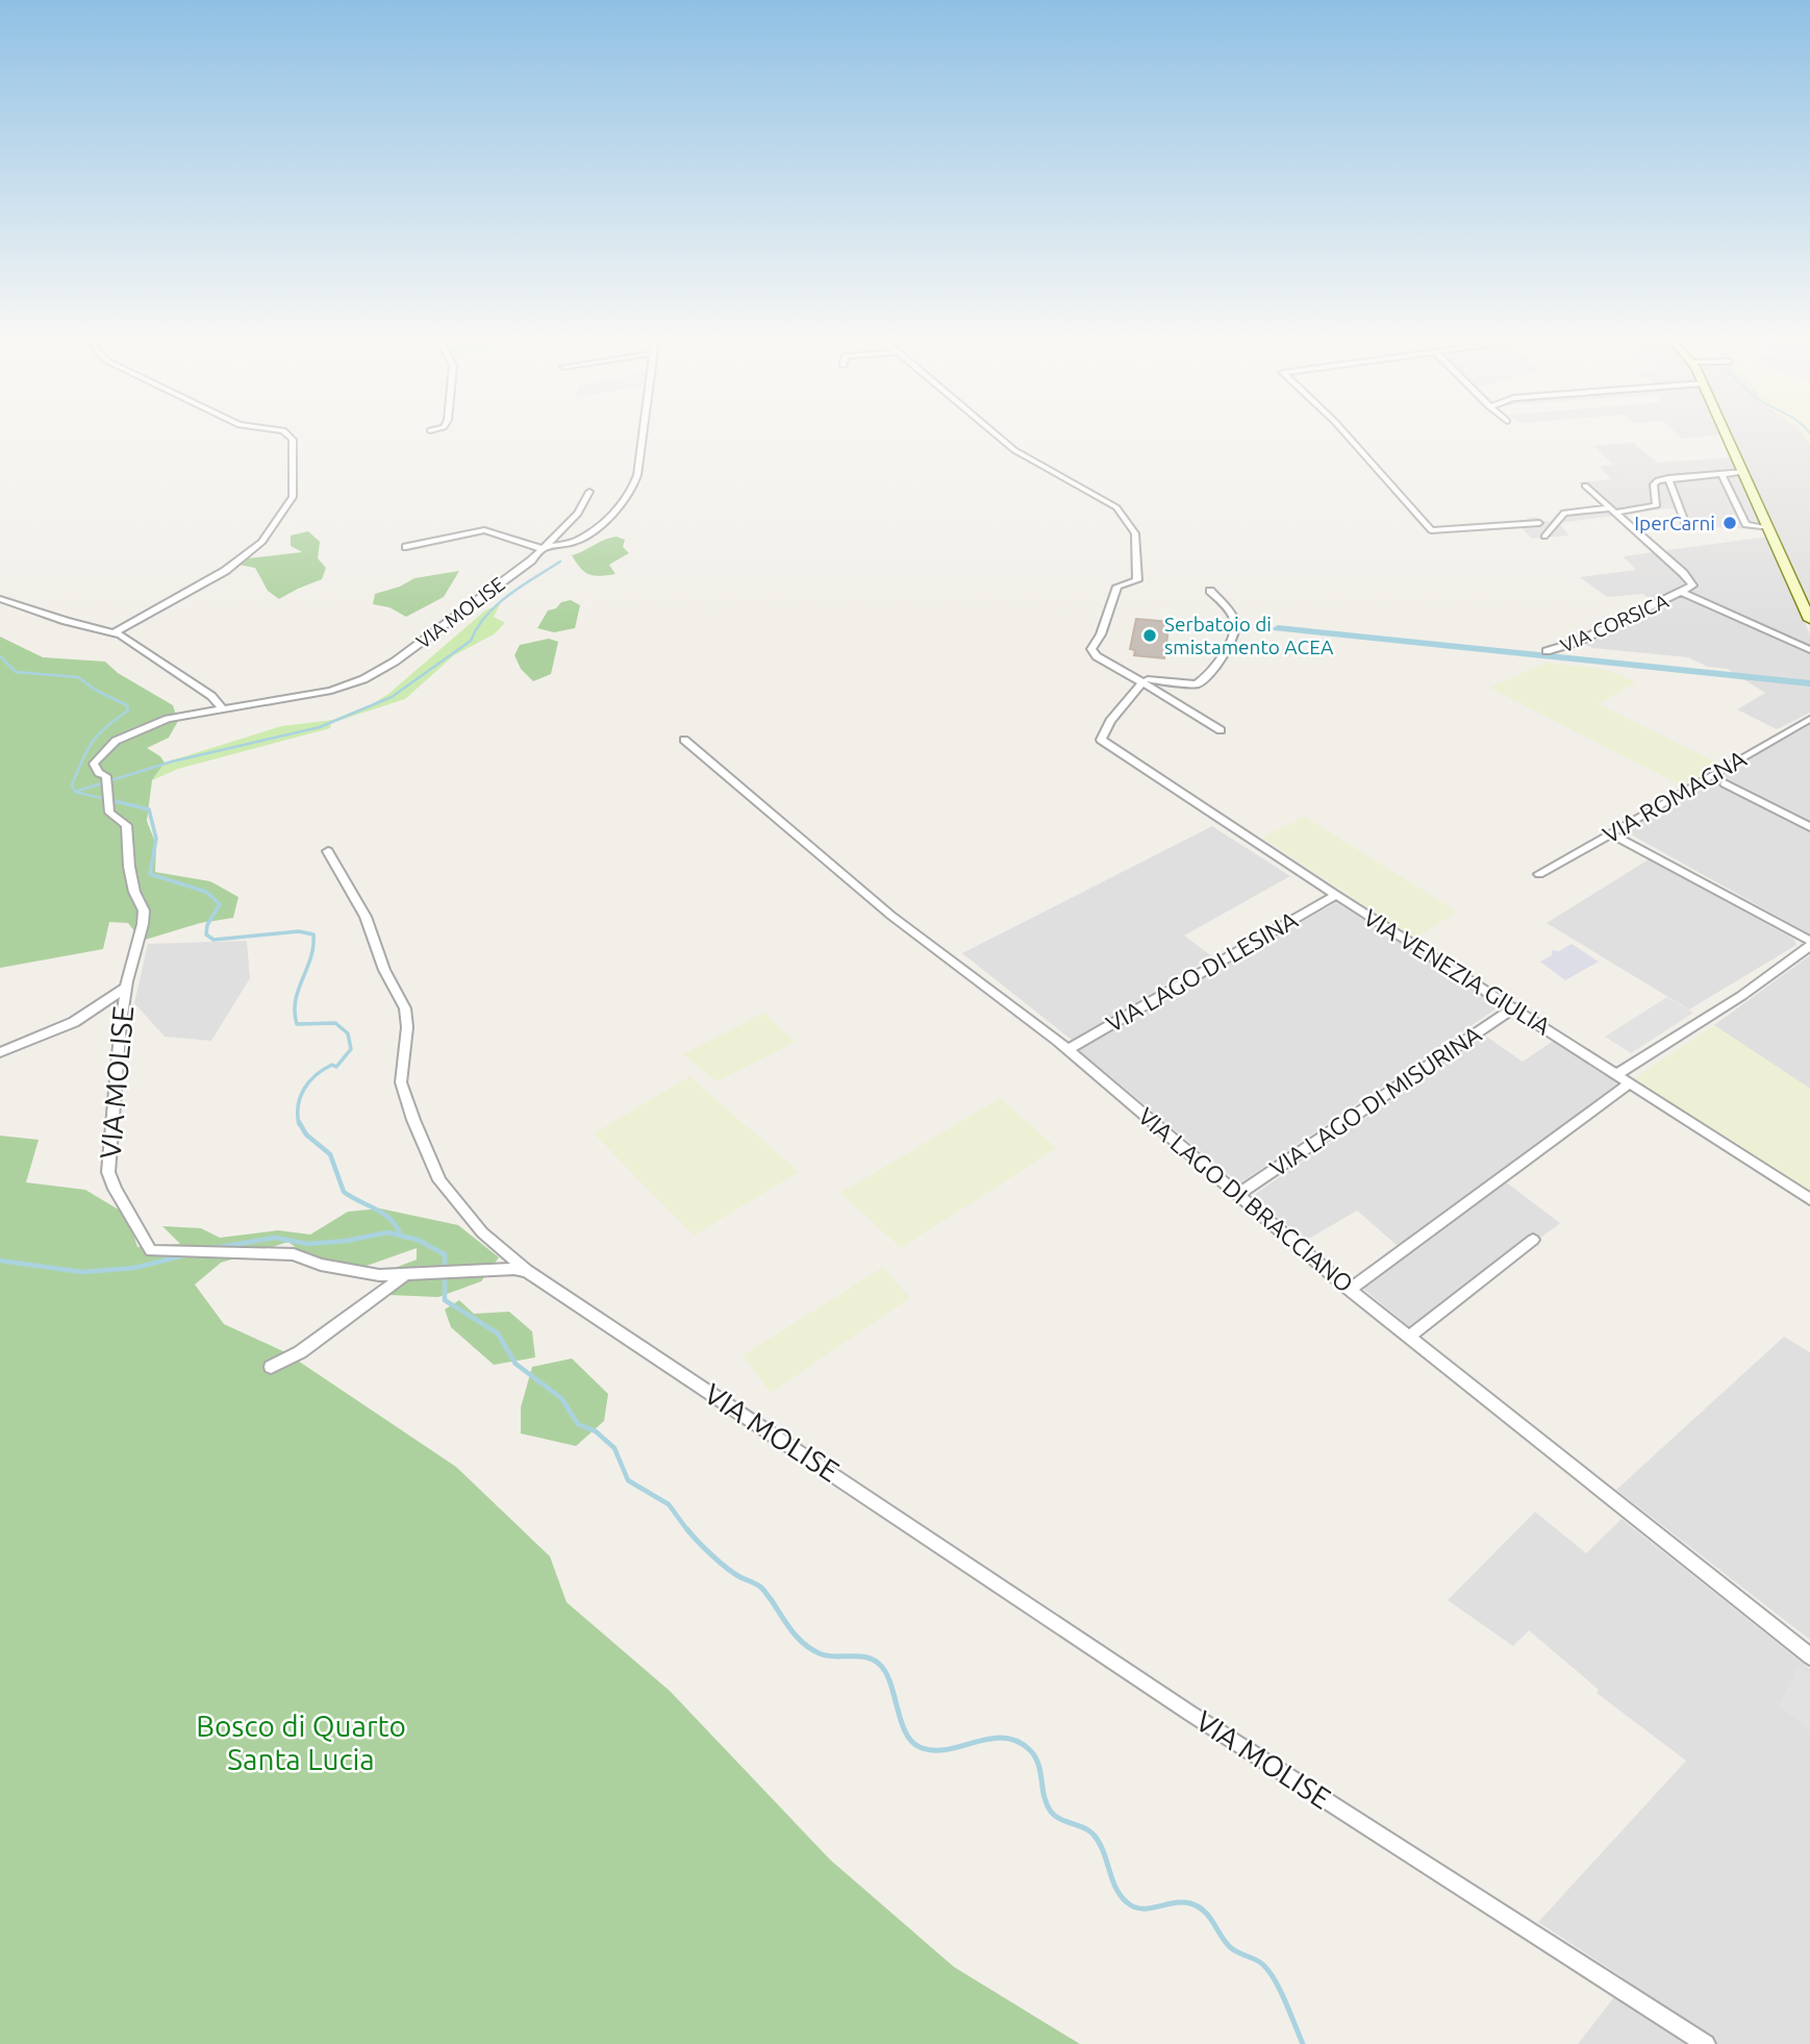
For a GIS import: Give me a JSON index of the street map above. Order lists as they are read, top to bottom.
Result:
{
  "streets": {
    "street": [
      "VIA MOLISE",
      "VIA CORSICA",
      "VIA ROMAGNA",
      "VIA LAGO DI LESINA",
      "VIA VENEZIA GIULIA",
      "VIA LAGO DI MISURINA",
      "VIA LAGO DI BRACCIANO"
    ]
  },
  "crossings": [
    ["VIA LAGO DI LESINA", "VIA VENEZIA GIULIA"],
    ["VIA LAGO DI LESINA", "VIA LAGO DI BRACCIANO"],
    ["VIA VENEZIA GIULIA", "VIA LAGO DI MISURINA"],
    ["VIA LAGO DI MISURINA", "VIA LAGO DI BRACCIANO"]
  ],
  "parks": ["Bosco di Quarto Santa Lucia"],
  "places": ["IperCarni", "Serbatoio di smistamento ACEA"]
}
